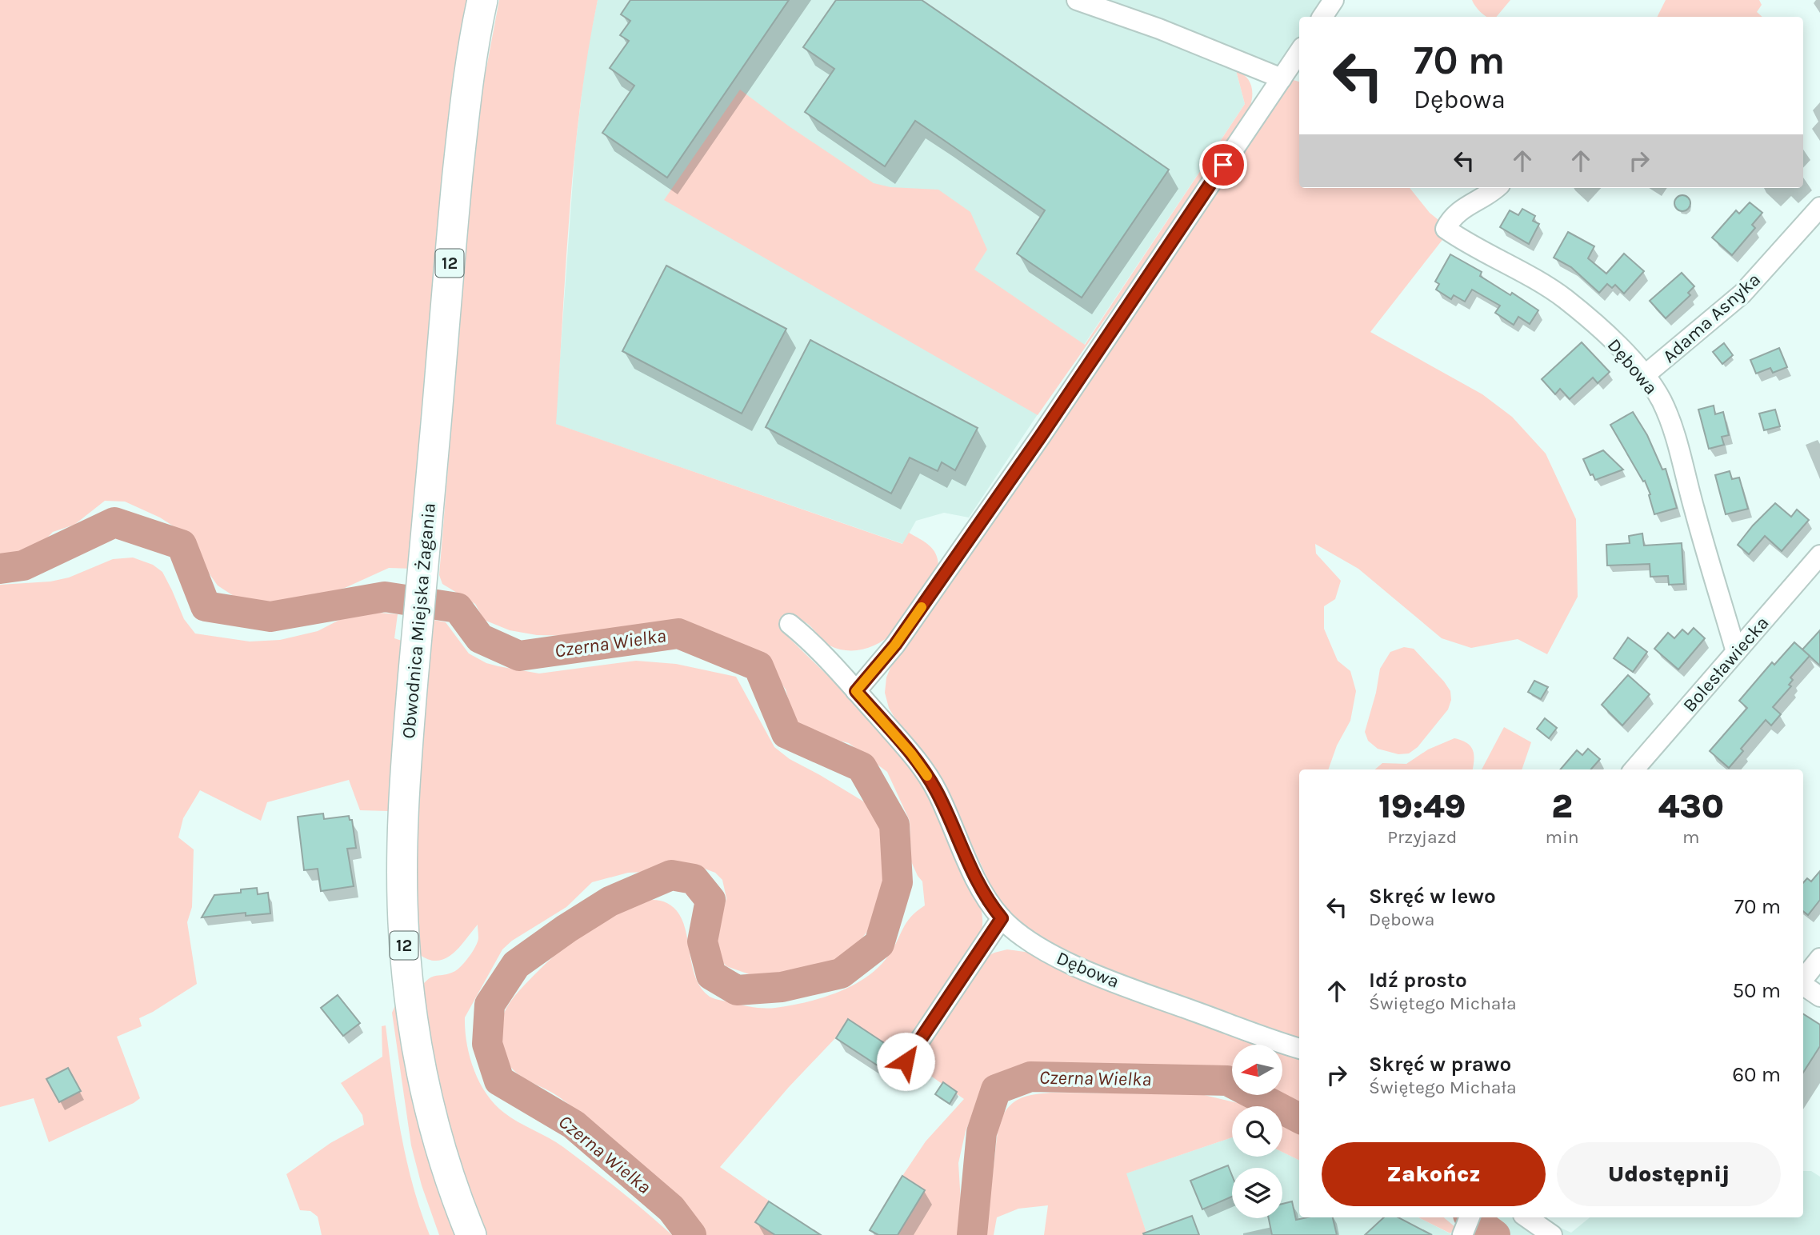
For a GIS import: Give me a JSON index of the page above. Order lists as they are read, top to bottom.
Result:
{
  "streets": {
    "main road": ["12", "Obwodnica Miejska Żagania"],
    "street": ["Adama Asnyka", "Dębowa", "Bolesławiecka"]
  },
  "crossings": [
    ["Adama Asnyka", "Dębowa"],
    ["Dębowa", "Bolesławiecka"]
  ],
  "water": ["Czerna Wielka"],
  "north": "left",
  "page": {
    "turn": ["70 m", "Dębowa"],
    "eta": [
      "19:49",
      "Przyjazd",
      "2",
      "min",
      "430",
      "m"
    ],
    "list": [
      {
        "name": "Skręć w lewo",
        "note": "Dębowa",
        "value": "70 m"
      },
      {
        "name": "Idź prosto",
        "note": "Świętego Michała",
        "value": "50 m"
      },
      {
        "name": "Skręć w prawo",
        "note": "Świętego Michała",
        "value": "60 m"
      }
    ],
    "buttons": ["Zakończ", "Udostępnij"]
  }
}
